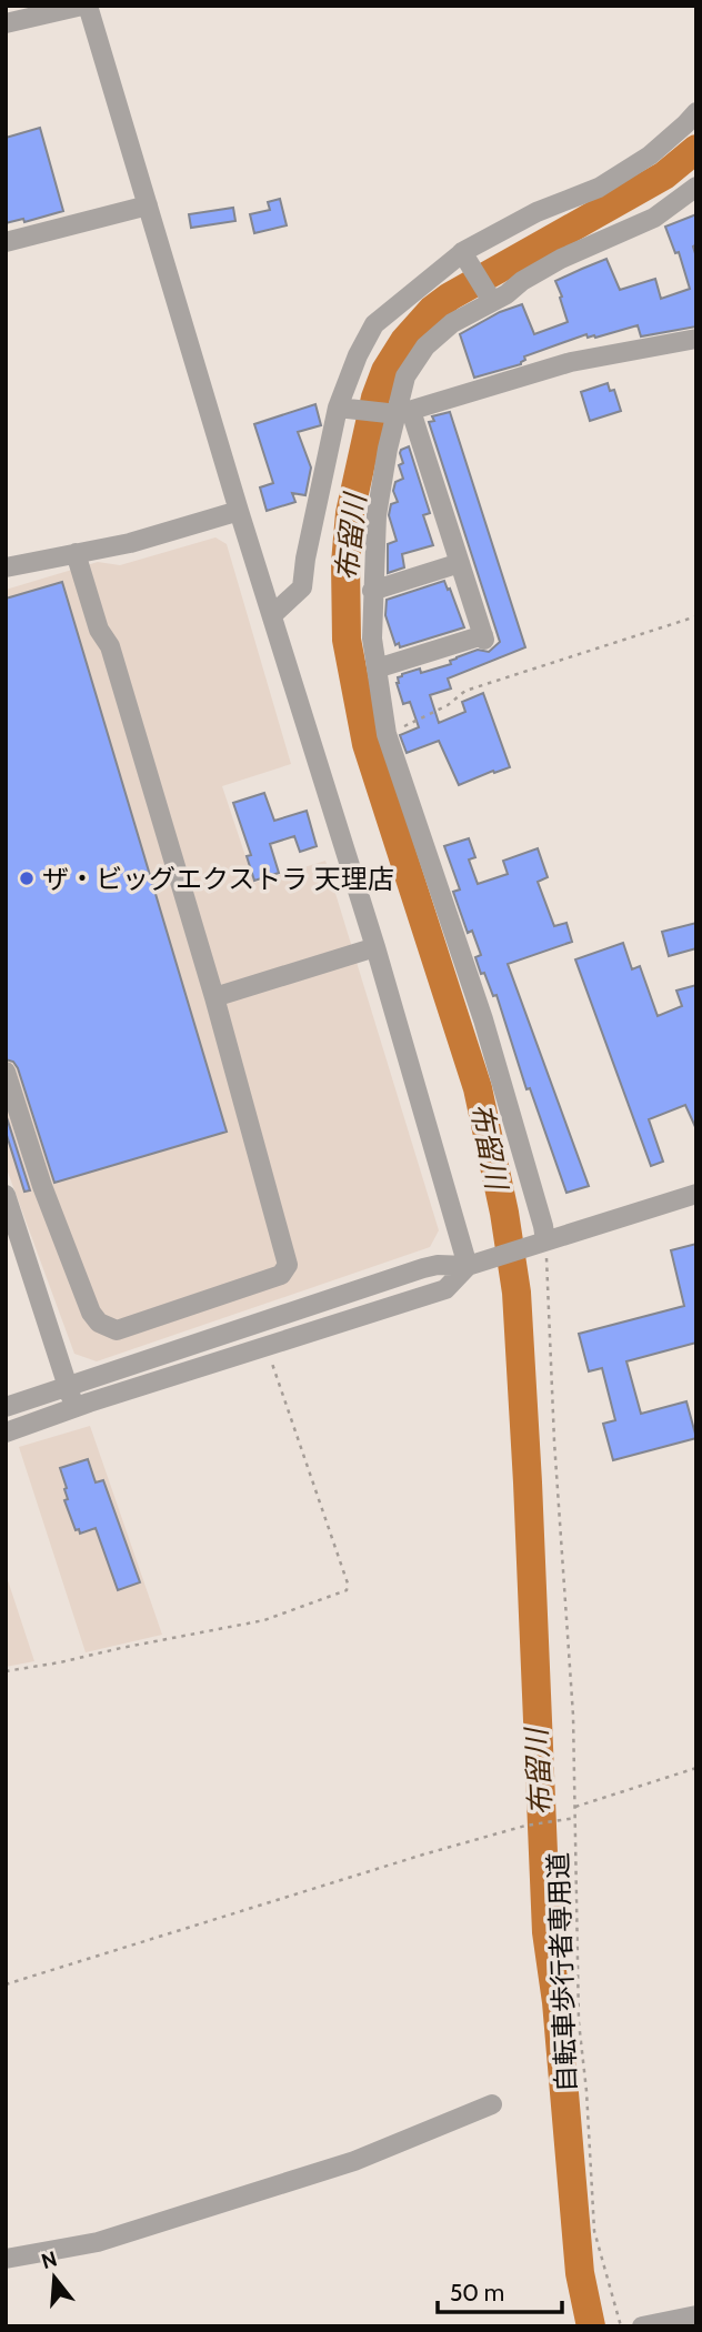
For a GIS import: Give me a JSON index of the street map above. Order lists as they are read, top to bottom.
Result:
{
  "streets": {
    "path": ["自転車歩行者専用道"]
  },
  "water": ["布留川"],
  "places": ["ザ・ビッグエクストラ 天理店"],
  "scale_bar": "50 m",
  "north": "top"
}
